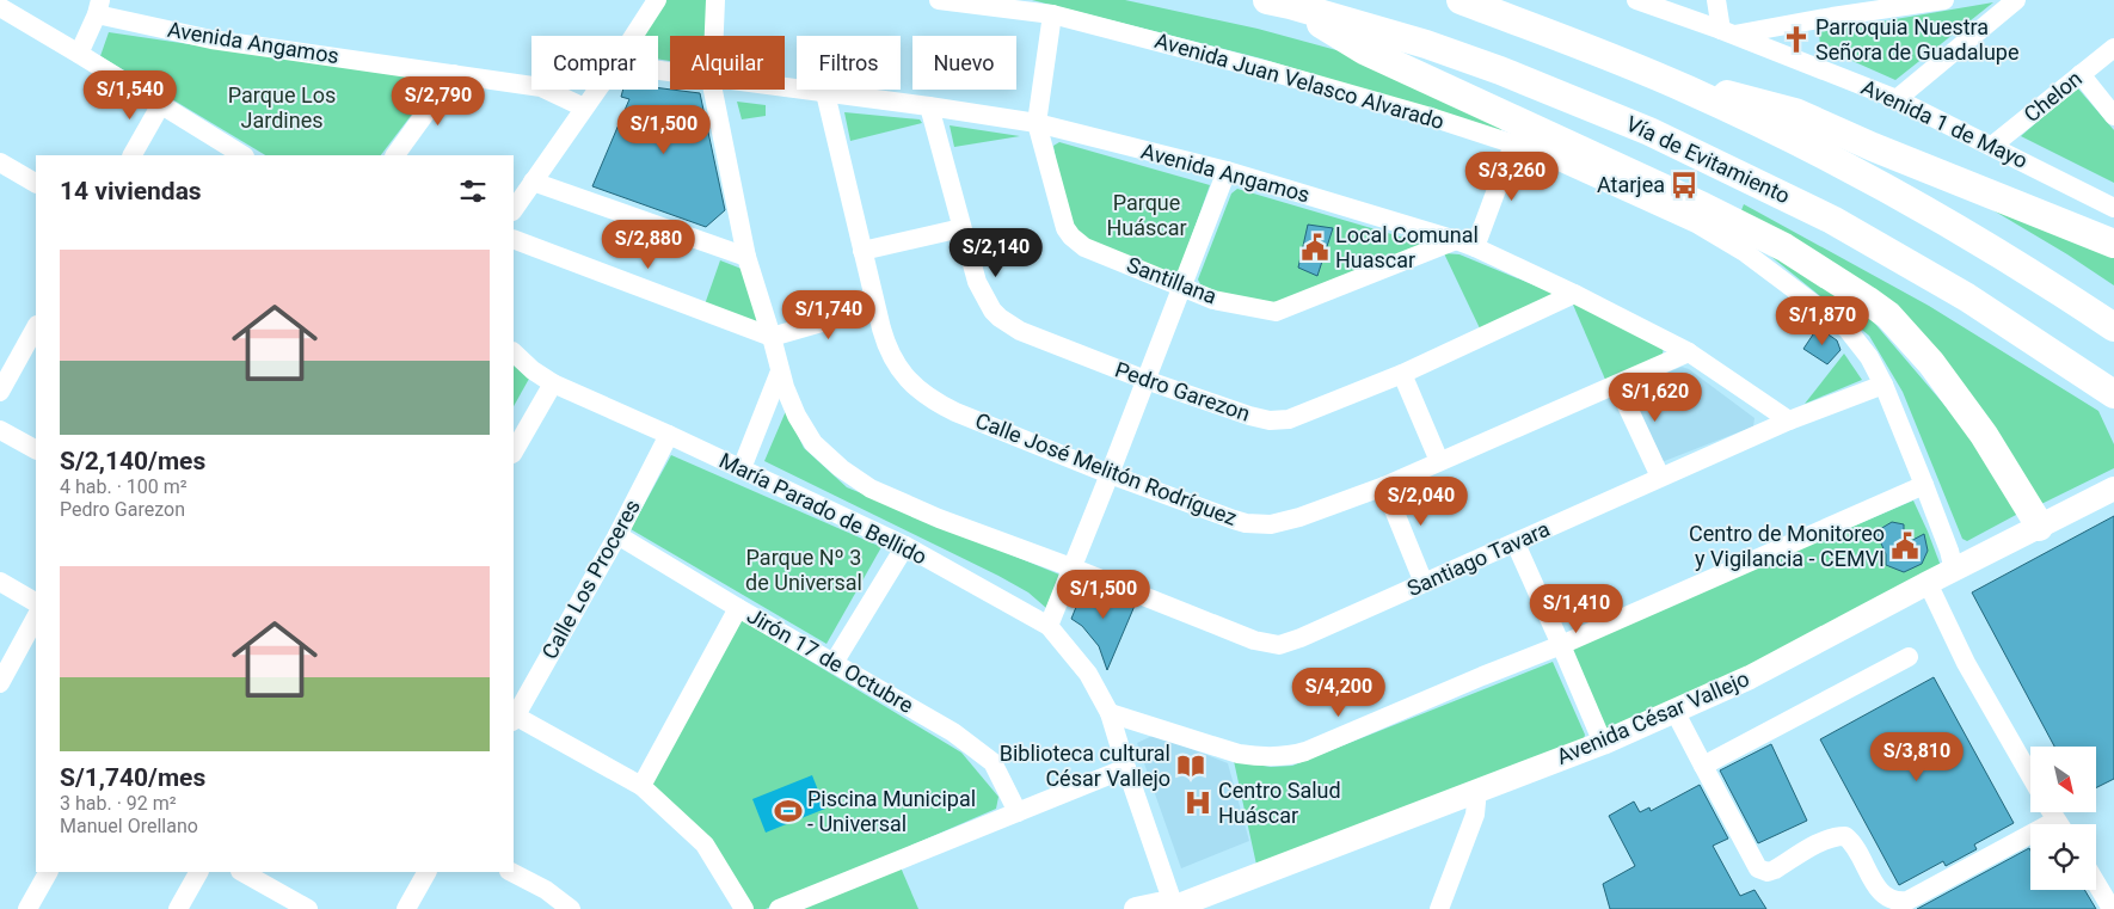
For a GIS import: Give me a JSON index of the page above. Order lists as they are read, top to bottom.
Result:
{
  "streets": {
    "highway": ["Vía de Evitamiento"],
    "main road": ["Avenida César Vallejo"],
    "street": [
      "Avenida Angamos",
      "Avenida Juan Velasco Alvarado",
      "Chelon",
      "Avenida 1 de Mayo",
      "Santillana",
      "Pedro Garezon",
      "Calle José Melitón Rodríguez",
      "María Parado de Bellido",
      "Santiago Tavara",
      "Calle Los Proceres",
      "Jirón 17 de Octubre"
    ]
  },
  "crossings": [
    ["Avenida Angamos", "Santillana"],
    ["Avenida Angamos", "Pedro Garezon"],
    ["Avenida Angamos", "Calle José Melitón Rodríguez"],
    ["Avenida Angamos", "Santiago Tavara"],
    ["Avenida Juan Velasco Alvarado", "Santillana"],
    ["Avenida Juan Velasco Alvarado", "Santiago Tavara"],
    ["Avenida Juan Velasco Alvarado", "Avenida César Vallejo"],
    ["Chelon", "Avenida 1 de Mayo"],
    ["María Parado de Bellido", "Calle Los Proceres"],
    ["María Parado de Bellido", "Avenida César Vallejo"],
    ["Calle Los Proceres", "Jirón 17 de Octubre"]
  ],
  "parks": ["Parque Los Jardines", "Parque Huáscar", "Parque Nº 3 de Universal"],
  "places": {
    "church": ["Parroquia Nuestra Señora de Guadalupe"],
    "bus stop": ["Atarjea"],
    "public building": ["Local Comunal Huascar", "Centro de Monitoreo y Vigilancia - CEMVI"],
    "library": ["Biblioteca cultural César Vallejo"],
    "hospital": ["Centro Salud Huáscar"],
    "sports": ["Piscina Municipal - Universal"]
  },
  "north": "bottom right",
  "page": {
    "chip": [
      "Comprar",
      "Alquilar",
      "Filtros",
      "Nuevo"
    ],
    "price": [
      "S/1,540",
      "S/2,790",
      "S/1,500",
      "S/3,260",
      "S/2,880",
      "S/2,140",
      "S/1,740",
      "S/1,870",
      "S/1,620",
      "S/2,040",
      "S/1,500",
      "S/1,410",
      "S/4,200",
      "S/3,810"
    ],
    "heading": "14 viviendas",
    "list": [
      {
        "name": "S/2,140/mes",
        "note": "4 hab. · 100 m² · Pedro Garezon"
      },
      {
        "name": "S/1,740/mes",
        "note": "3 hab. · 92 m² · Manuel Orellano"
      }
    ]
  }
}
